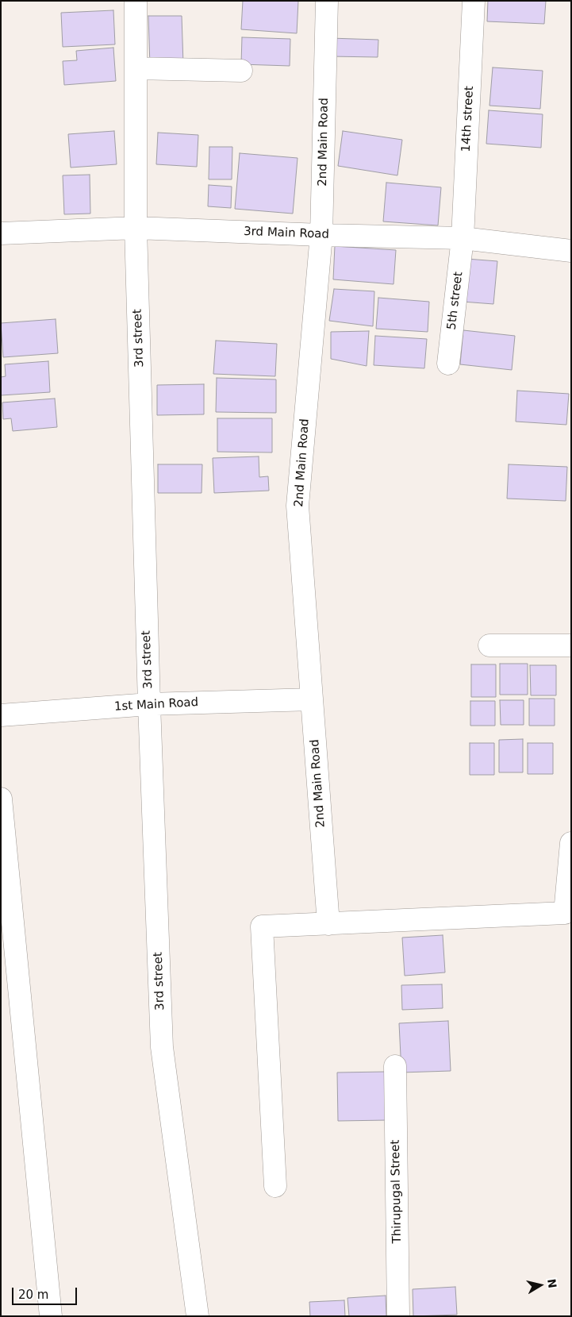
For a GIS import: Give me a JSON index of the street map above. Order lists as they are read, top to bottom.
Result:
{
  "streets": {
    "street": [
      "14th street",
      "2nd Main Road",
      "3rd Main Road",
      "5th street",
      "3rd street",
      "1st Main Road",
      "Thirupugal Street"
    ]
  },
  "crossings": [
    ["14th street", "3rd Main Road"],
    ["14th street", "5th street"],
    ["2nd Main Road", "3rd Main Road"],
    ["2nd Main Road", "1st Main Road"],
    ["3rd Main Road", "5th street"],
    ["3rd Main Road", "3rd street"],
    ["3rd street", "1st Main Road"]
  ],
  "scale_bar": "20 m",
  "north": "right"
}
